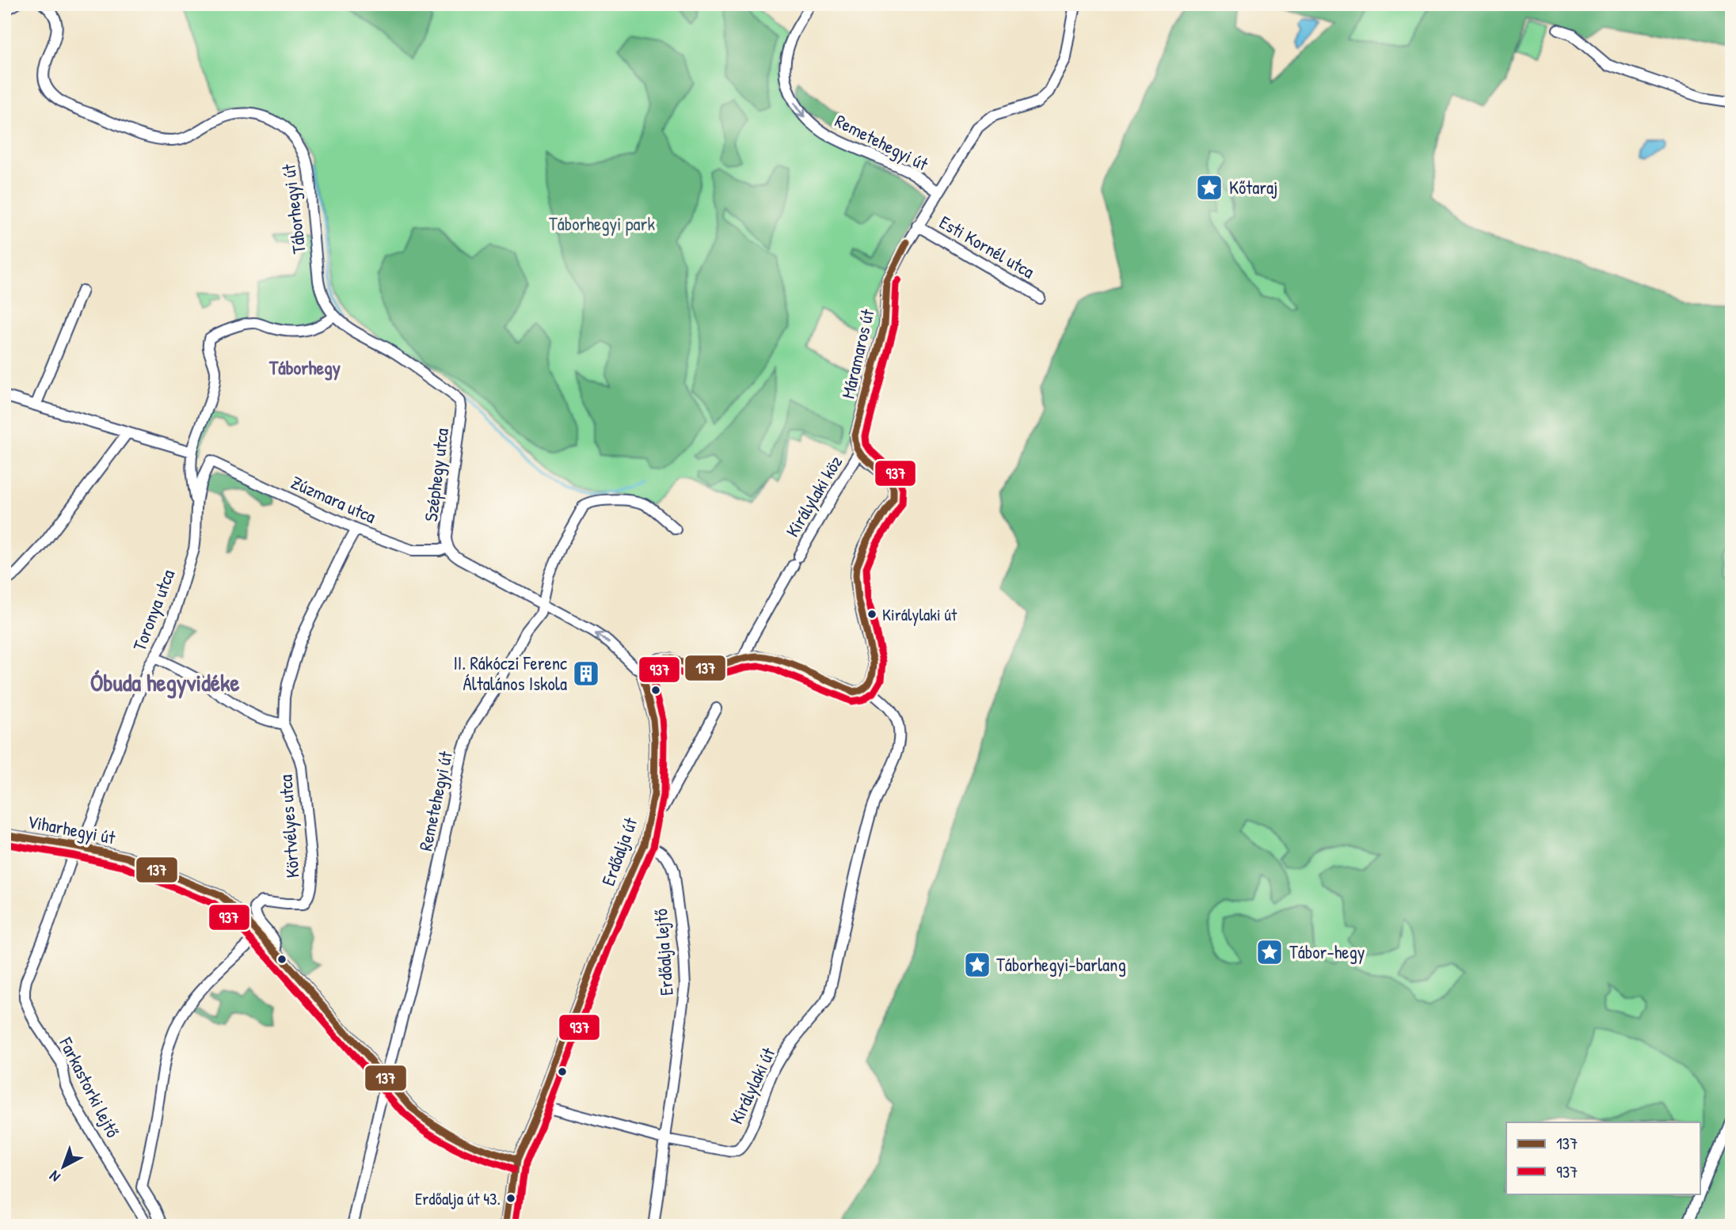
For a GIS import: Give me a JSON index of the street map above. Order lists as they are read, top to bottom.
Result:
{
  "streets": {
    "street": [
      "Remetehegyi út",
      "Táborhegyi út",
      "Esti Kornél utca",
      "Máramaros út",
      "Széphegy utca",
      "Királylaki köz",
      "Zúzmara utca",
      "Toronya utca",
      "Körtvélyes utca",
      "Viharhegyi út",
      "Erdőalja út",
      "Erdőalja lejtő",
      "Királylaki út",
      "Farkastorki lejtő"
    ]
  },
  "crossings": [
    ["Remetehegyi út", "Máramaros út"],
    ["Remetehegyi út", "Viharhegyi út"],
    ["Táborhegyi út", "Széphegy utca"],
    ["Táborhegyi út", "Toronya utca"],
    ["Esti Kornél utca", "Máramaros út"],
    ["Máramaros út", "Királylaki köz"],
    ["Széphegy utca", "Zúzmara utca"],
    ["Zúzmara utca", "Toronya utca"],
    ["Zúzmara utca", "Körtvélyes utca"],
    ["Toronya utca", "Viharhegyi út"],
    ["Toronya utca", "Farkastorki lejtő"],
    ["Körtvélyes utca", "Viharhegyi út"],
    ["Viharhegyi út", "Erdőalja út"],
    ["Erdőalja út", "Erdőalja lejtő"],
    ["Erdőalja út", "Királylaki út"],
    ["Erdőalja lejtő", "Királylaki út"]
  ],
  "districts": ["Táborhegy", "Óbuda hegyvidéke"],
  "parks": ["Táborhegyi park"],
  "places": {
    "place": ["Kőtaraj", "Tábor-hegy", "Táborhegyi-barlang"],
    "other": ["Királylaki út", "Erdőalja út 43."],
    "building": ["II. Rákóczi Ferenc Általános Iskola"]
  },
  "lines": ["transit line 137", "transit line 937"],
  "legend": ["137", "937"],
  "north": "bottom left"
}
